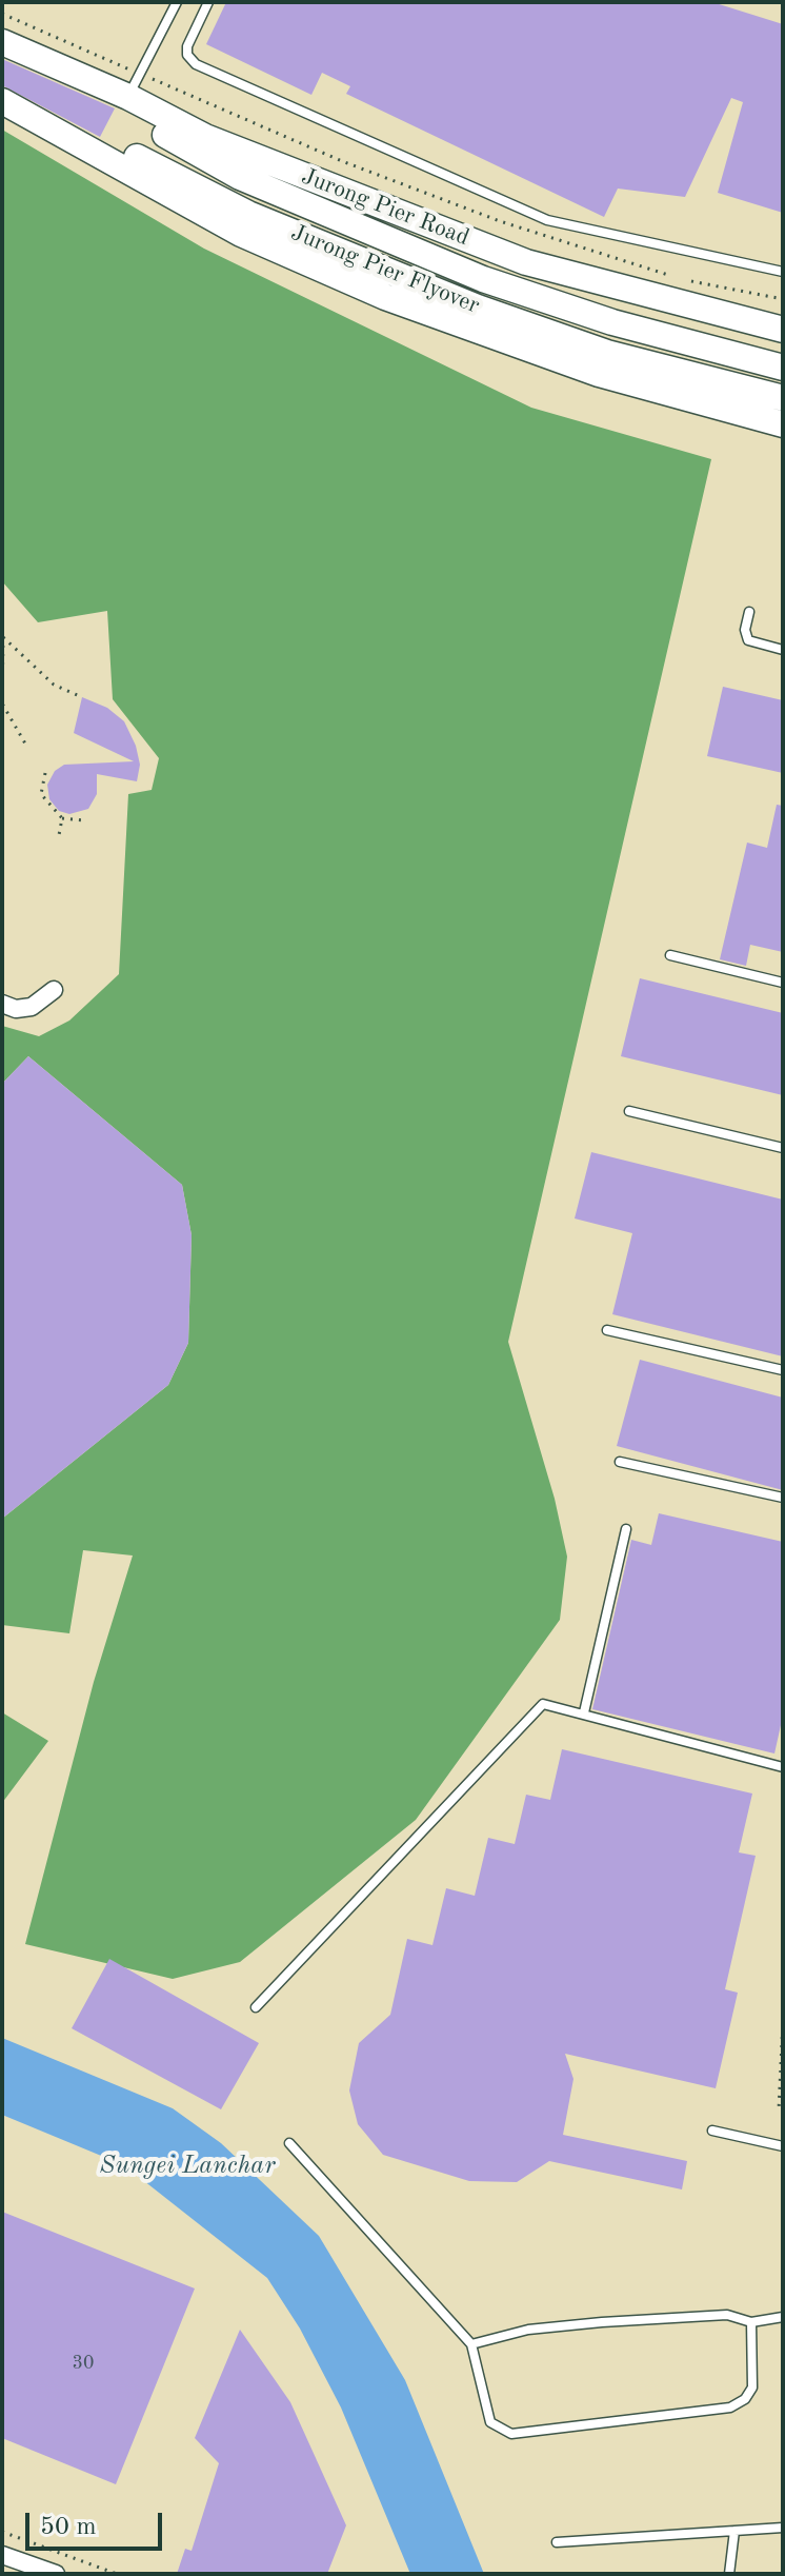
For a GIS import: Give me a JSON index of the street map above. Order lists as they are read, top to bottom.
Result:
{
  "streets": {
    "main road": ["Jurong Pier Road", "Jurong Pier Flyover"]
  },
  "crossings": [
    ["Jurong Pier Road", "Jurong Pier Flyover"]
  ],
  "water": ["Sungei Lanchar"],
  "house_numbers": ["30"],
  "scale_bar": "50 m"
}
